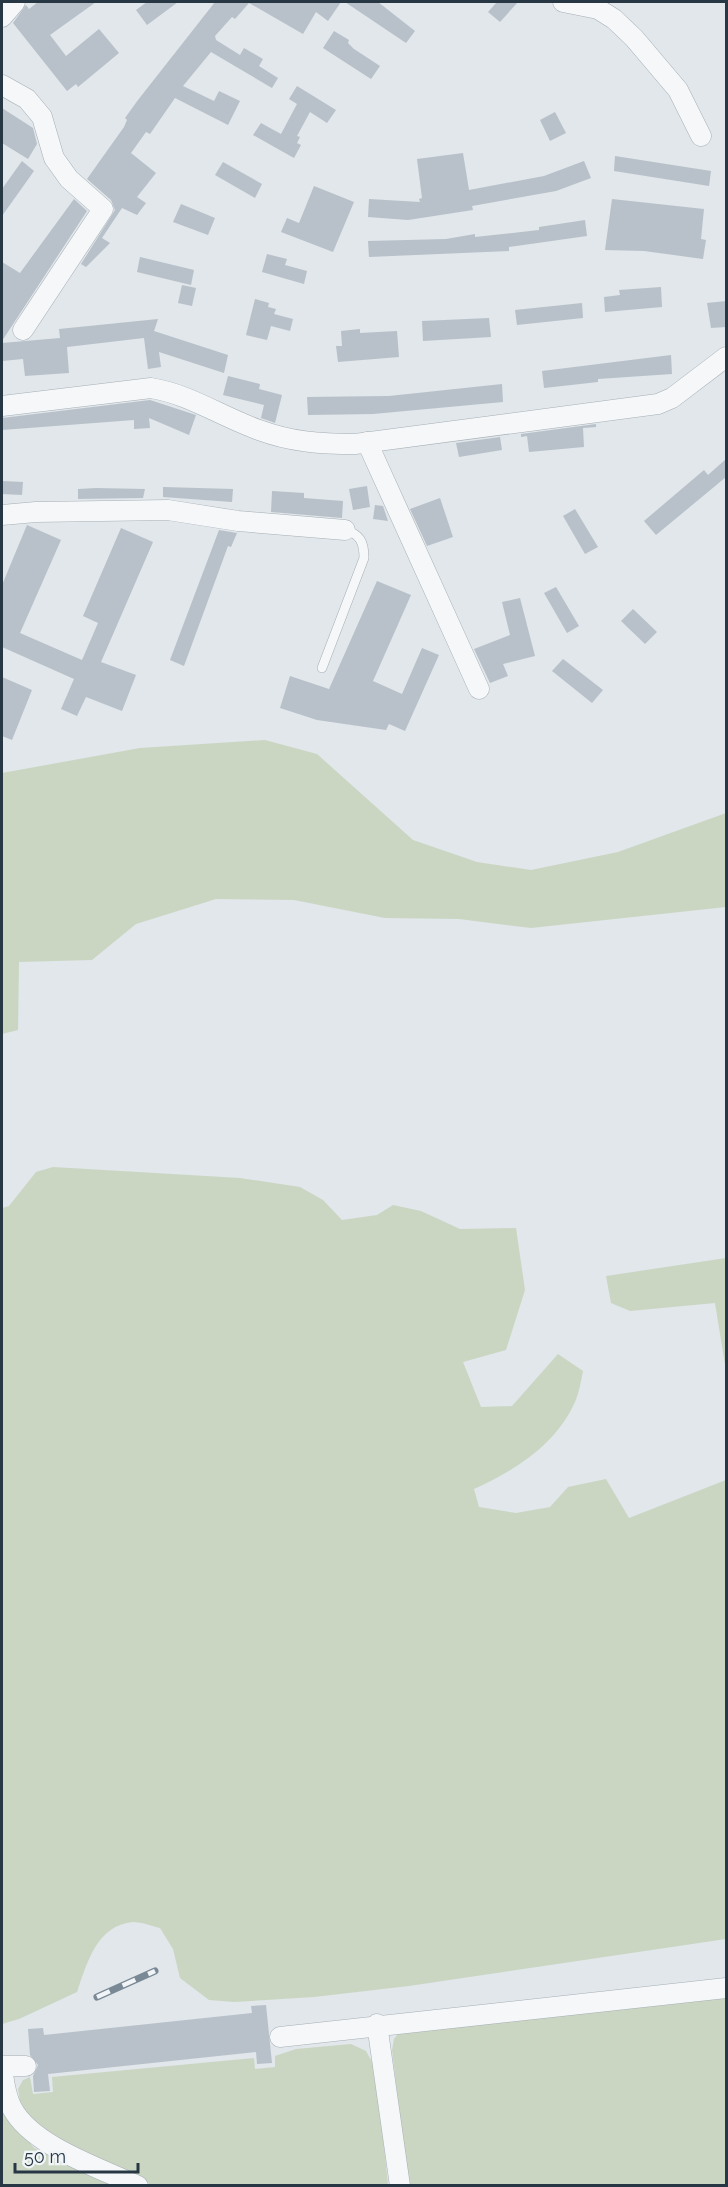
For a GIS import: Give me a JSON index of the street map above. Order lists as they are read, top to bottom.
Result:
{
  "scale_bar": "50 m"
}
